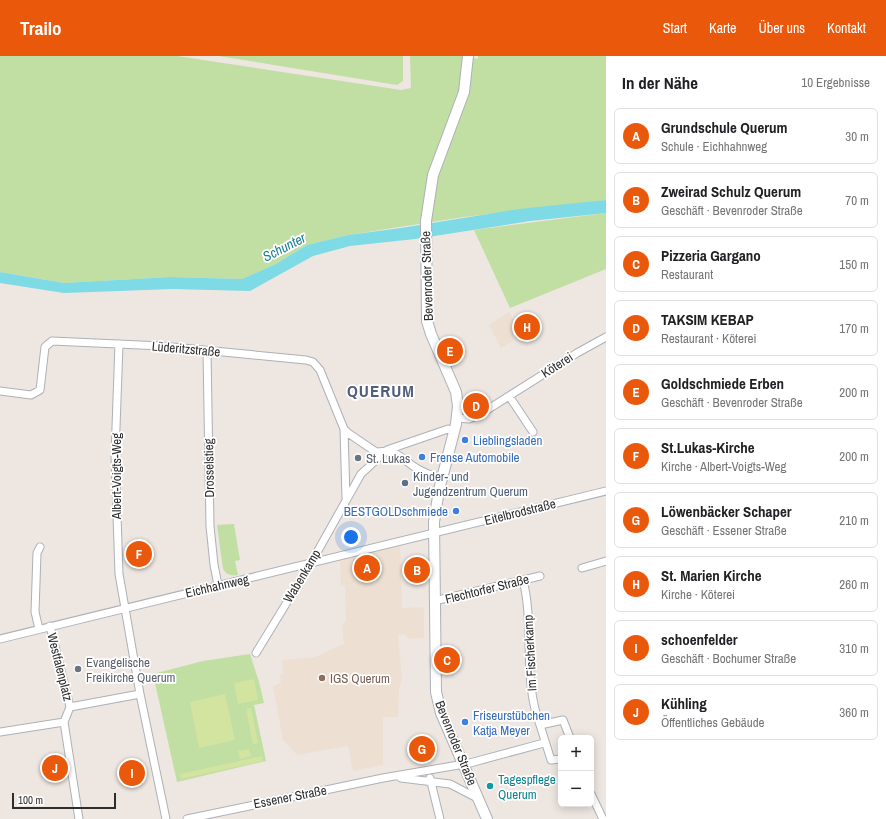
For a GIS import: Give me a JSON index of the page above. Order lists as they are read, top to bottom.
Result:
{
  "streets": {
    "main road": ["Bevenroder Straße"],
    "street": [
      "Lüderitzstraße",
      "Köterei",
      "Drosselstieg",
      "Albert-Voigts-Weg",
      "Eitelbrodstraße",
      "Wabenkamp",
      "Eichhahnweg",
      "Flechtorfer Straße",
      "Im Fischerkamp",
      "Westfalenplatz",
      "Essener Straße"
    ]
  },
  "crossings": [
    ["Bevenroder Straße", "Köterei"],
    ["Bevenroder Straße", "Eitelbrodstraße"],
    ["Bevenroder Straße", "Eichhahnweg"],
    ["Bevenroder Straße", "Flechtorfer Straße"],
    ["Bevenroder Straße", "Essener Straße"],
    ["Lüderitzstraße", "Drosselstieg"],
    ["Lüderitzstraße", "Albert-Voigts-Weg"],
    ["Drosselstieg", "Eichhahnweg"],
    ["Albert-Voigts-Weg", "Eichhahnweg"],
    ["Albert-Voigts-Weg", "Westfalenplatz"],
    ["Eitelbrodstraße", "Eichhahnweg"],
    ["Wabenkamp", "Eichhahnweg"],
    ["Eichhahnweg", "Westfalenplatz"],
    ["Flechtorfer Straße", "Im Fischerkamp"]
  ],
  "districts": ["QUERUM"],
  "water": ["Schunter"],
  "places": [
    "Lieblingsladen",
    "Frense Automobile",
    "St. Lukas",
    "Kinder- und Jugendzentrum Querum",
    "BESTGOLDschmiede",
    "Evangelische Freikirche Querum",
    "IGS Querum",
    "Friseurstübchen Katja Meyer",
    "Tagespflege Querum"
  ],
  "scale_bar": "100 m",
  "page": {
    "header": "Trailo",
    "nav": [
      "Start",
      "Karte",
      "Über uns",
      "Kontakt"
    ],
    "heading": ["In der Nähe", "10 Ergebnisse"],
    "list": [
      {
        "mark": "A",
        "name": "Grundschule Querum",
        "note": "Schule · Eichhahnweg",
        "value": "30 m"
      },
      {
        "mark": "B",
        "name": "Zweirad Schulz Querum",
        "note": "Geschäft · Bevenroder Straße",
        "value": "70 m"
      },
      {
        "mark": "C",
        "name": "Pizzeria Gargano",
        "note": "Restaurant",
        "value": "150 m"
      },
      {
        "mark": "D",
        "name": "TAKSIM KEBAP",
        "note": "Restaurant · Köterei",
        "value": "170 m"
      },
      {
        "mark": "E",
        "name": "Goldschmiede Erben",
        "note": "Geschäft · Bevenroder Straße",
        "value": "200 m"
      },
      {
        "mark": "F",
        "name": "St.Lukas-Kirche",
        "note": "Kirche · Albert-Voigts-Weg",
        "value": "200 m"
      },
      {
        "mark": "G",
        "name": "Löwenbäcker Schaper",
        "note": "Geschäft · Essener Straße",
        "value": "210 m"
      },
      {
        "mark": "H",
        "name": "St. Marien Kirche",
        "note": "Kirche · Köterei",
        "value": "260 m"
      },
      {
        "mark": "I",
        "name": "schoenfelder",
        "note": "Geschäft · Bochumer Straße",
        "value": "310 m"
      },
      {
        "mark": "J",
        "name": "Kühling",
        "note": "Öffentliches Gebäude",
        "value": "360 m"
      }
    ],
    "pins": [
      "H",
      "E",
      "D",
      "F",
      "A",
      "B",
      "C",
      "G",
      "J",
      "I"
    ],
    "map_buttons": ["+", "−"],
    "scale": "100 m"
  }
}
